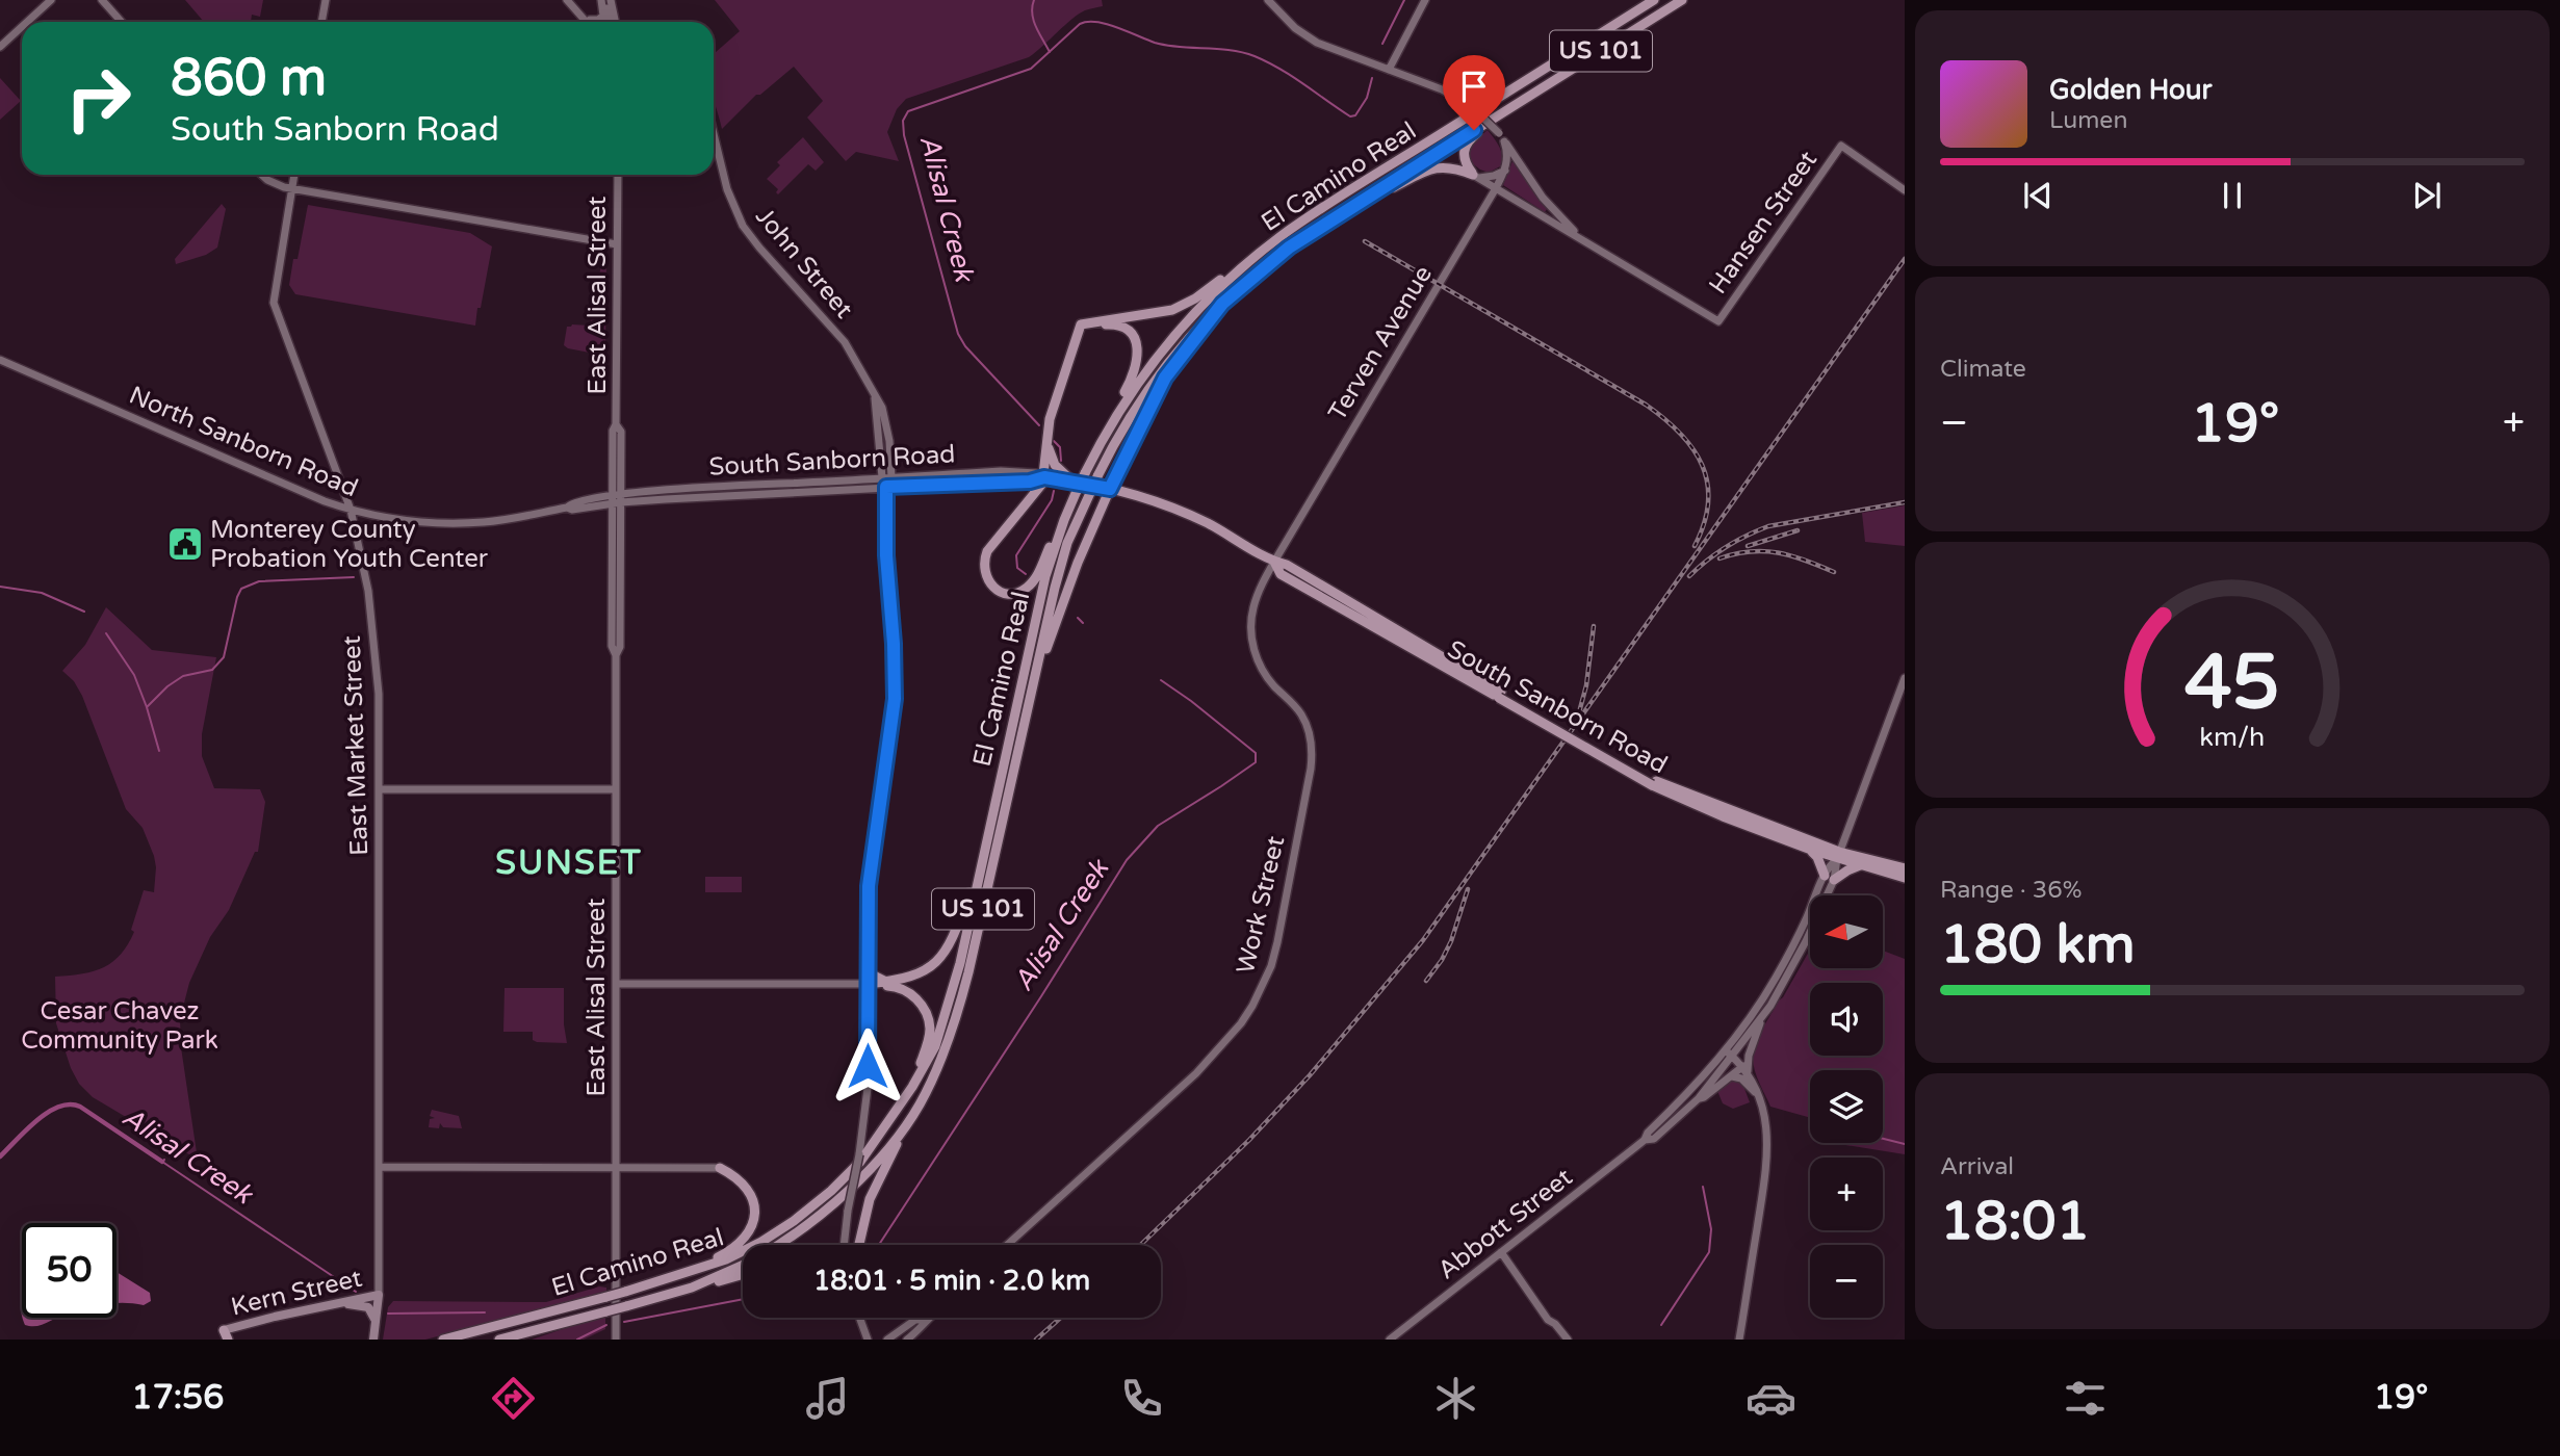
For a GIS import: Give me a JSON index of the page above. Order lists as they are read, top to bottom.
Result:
{
  "streets": {
    "highway": ["US 101", "El Camino Real", "South Sanborn Road"],
    "main road": [
      "Hansen Street",
      "John Street",
      "East Alisal Street",
      "Terven Avenue",
      "North Sanborn Road",
      "East Market Street",
      "Work Street",
      "Abbott Street",
      "Kern Street"
    ]
  },
  "crossings": [
    ["El Camino Real", "South Sanborn Road"],
    ["John Street", "South Sanborn Road"],
    ["East Alisal Street", "North Sanborn Road"],
    ["East Alisal Street", "South Sanborn Road"],
    ["Terven Avenue", "South Sanborn Road"],
    ["Terven Avenue", "Work Street"],
    ["North Sanborn Road", "South Sanborn Road"],
    ["North Sanborn Road", "East Market Street"],
    ["South Sanborn Road", "Work Street"],
    ["South Sanborn Road", "Abbott Street"],
    ["East Market Street", "Kern Street"]
  ],
  "districts": ["SUNSET"],
  "water": ["Alisal Creek"],
  "parks": ["Cesar Chavez Community Park"],
  "places": {
    "public building": ["Monterey County Probation Youth Center"]
  },
  "north": "left",
  "page": {
    "turn": ["860 m", "South Sanborn Road"],
    "song": ["Golden Hour", "Lumen"],
    "tile": [
      "Climate",
      ["Range · 36%", "180 km"],
      ["Arrival", "18:01"]
    ],
    "heat": ["−", "19°", "+"],
    "map_buttons": ["+", "−"],
    "limit": "50",
    "trip": "18:01 · 5 min · 2.0 km",
    "tabs": ["17:56", "19°"],
    "gauge": ["45", "km/h"]
  }
}
